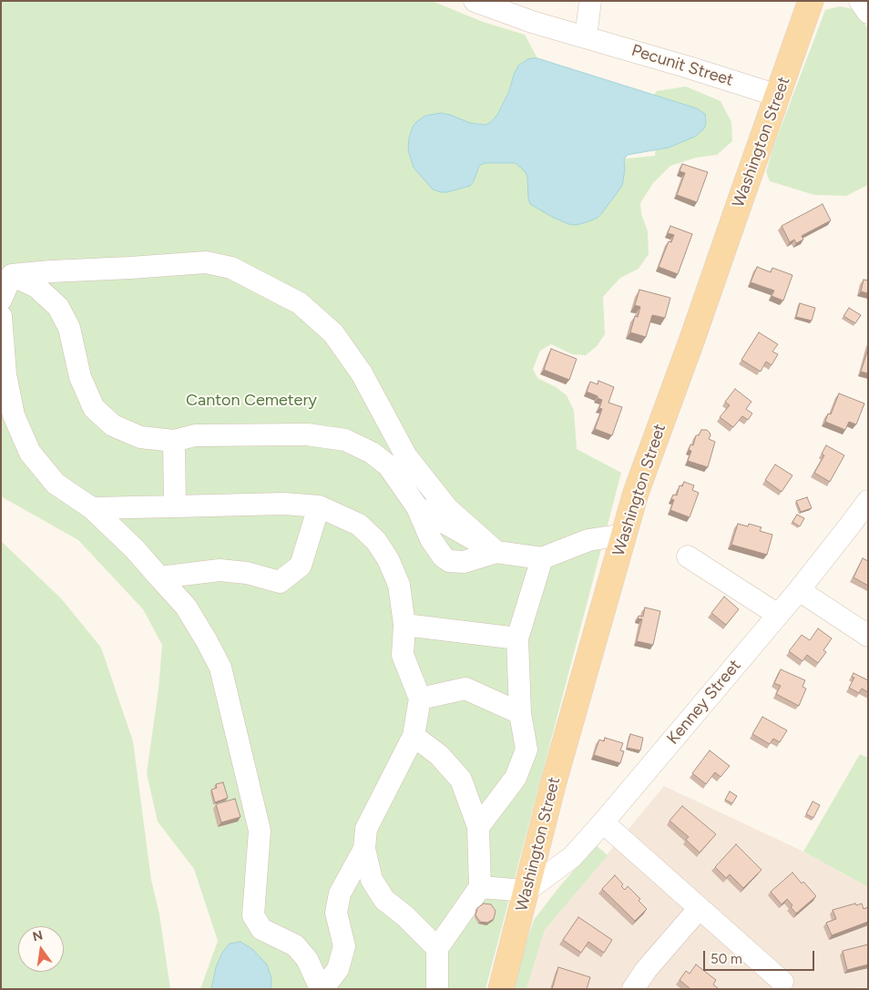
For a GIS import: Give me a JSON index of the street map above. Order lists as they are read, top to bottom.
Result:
{
  "streets": {
    "main road": ["Washington Street"],
    "street": ["Pecunit Street", "Kenney Street"]
  },
  "crossings": [
    ["Pecunit Street", "Washington Street"],
    ["Washington Street", "Kenney Street"]
  ],
  "parks": ["Canton Cemetery"],
  "scale_bar": "50 m",
  "north": "top"
}
